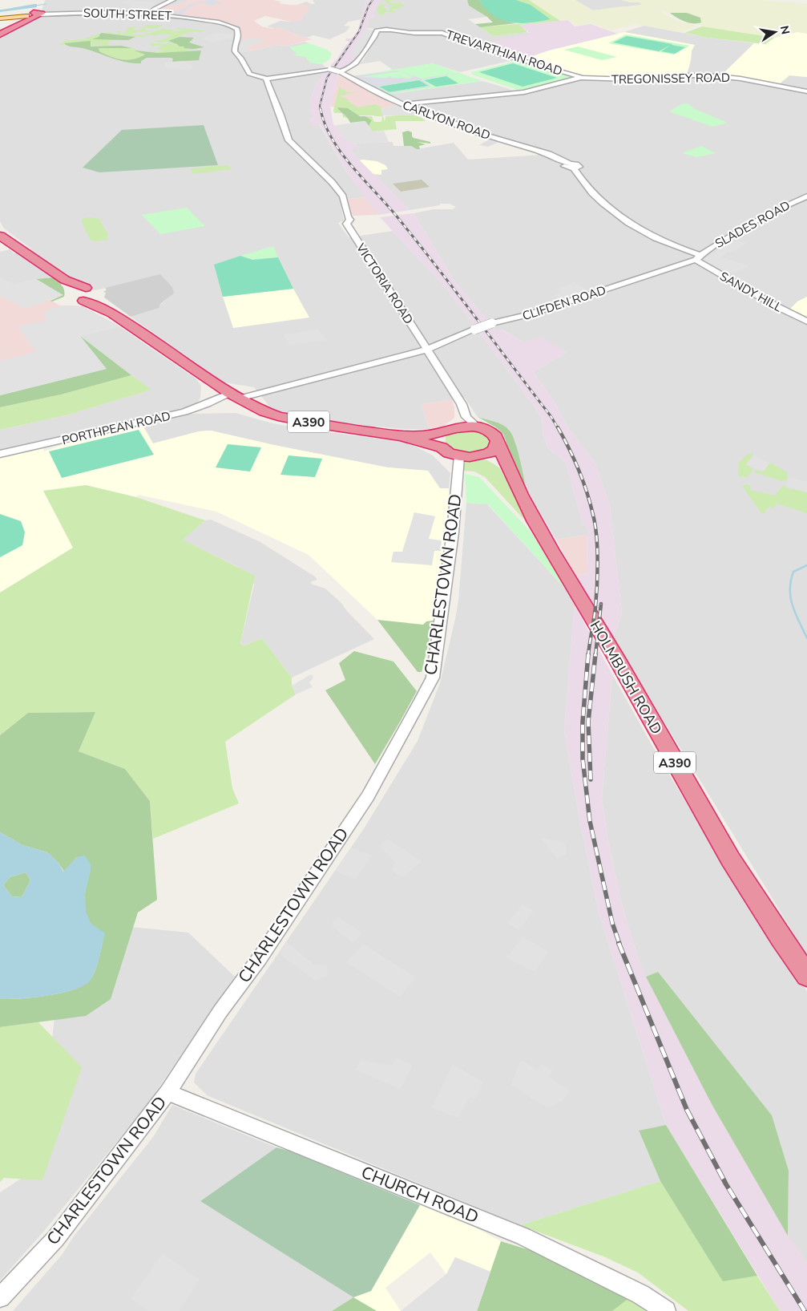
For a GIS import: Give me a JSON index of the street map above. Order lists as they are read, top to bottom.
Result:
{
  "streets": {
    "highway": ["A390", "HOLMBUSH ROAD"],
    "street": [
      "SOUTH STREET",
      "TREVARTHIAN ROAD",
      "TREGONISSEY ROAD",
      "CARLYON ROAD",
      "SLADES ROAD",
      "VICTORIA ROAD",
      "SANDY HILL",
      "CLIFDEN ROAD",
      "PORTHPEAN ROAD",
      "CHARLESTOWN ROAD",
      "CHURCH ROAD"
    ]
  },
  "crossings": [
    ["SOUTH STREET", "CARLYON ROAD"],
    ["SOUTH STREET", "VICTORIA ROAD"],
    ["TREVARTHIAN ROAD", "TREGONISSEY ROAD"],
    ["TREVARTHIAN ROAD", "CARLYON ROAD"],
    ["CARLYON ROAD", "VICTORIA ROAD"],
    ["CARLYON ROAD", "SANDY HILL"],
    ["SLADES ROAD", "SANDY HILL"],
    ["SLADES ROAD", "CLIFDEN ROAD"],
    ["VICTORIA ROAD", "CLIFDEN ROAD"],
    ["VICTORIA ROAD", "PORTHPEAN ROAD"],
    ["SANDY HILL", "CLIFDEN ROAD"],
    ["CLIFDEN ROAD", "PORTHPEAN ROAD"],
    ["A390", "PORTHPEAN ROAD"],
    ["A390", "CHARLESTOWN ROAD"],
    ["A390", "HOLMBUSH ROAD"],
    ["CHARLESTOWN ROAD", "CHURCH ROAD"]
  ],
  "north": "right"
}
